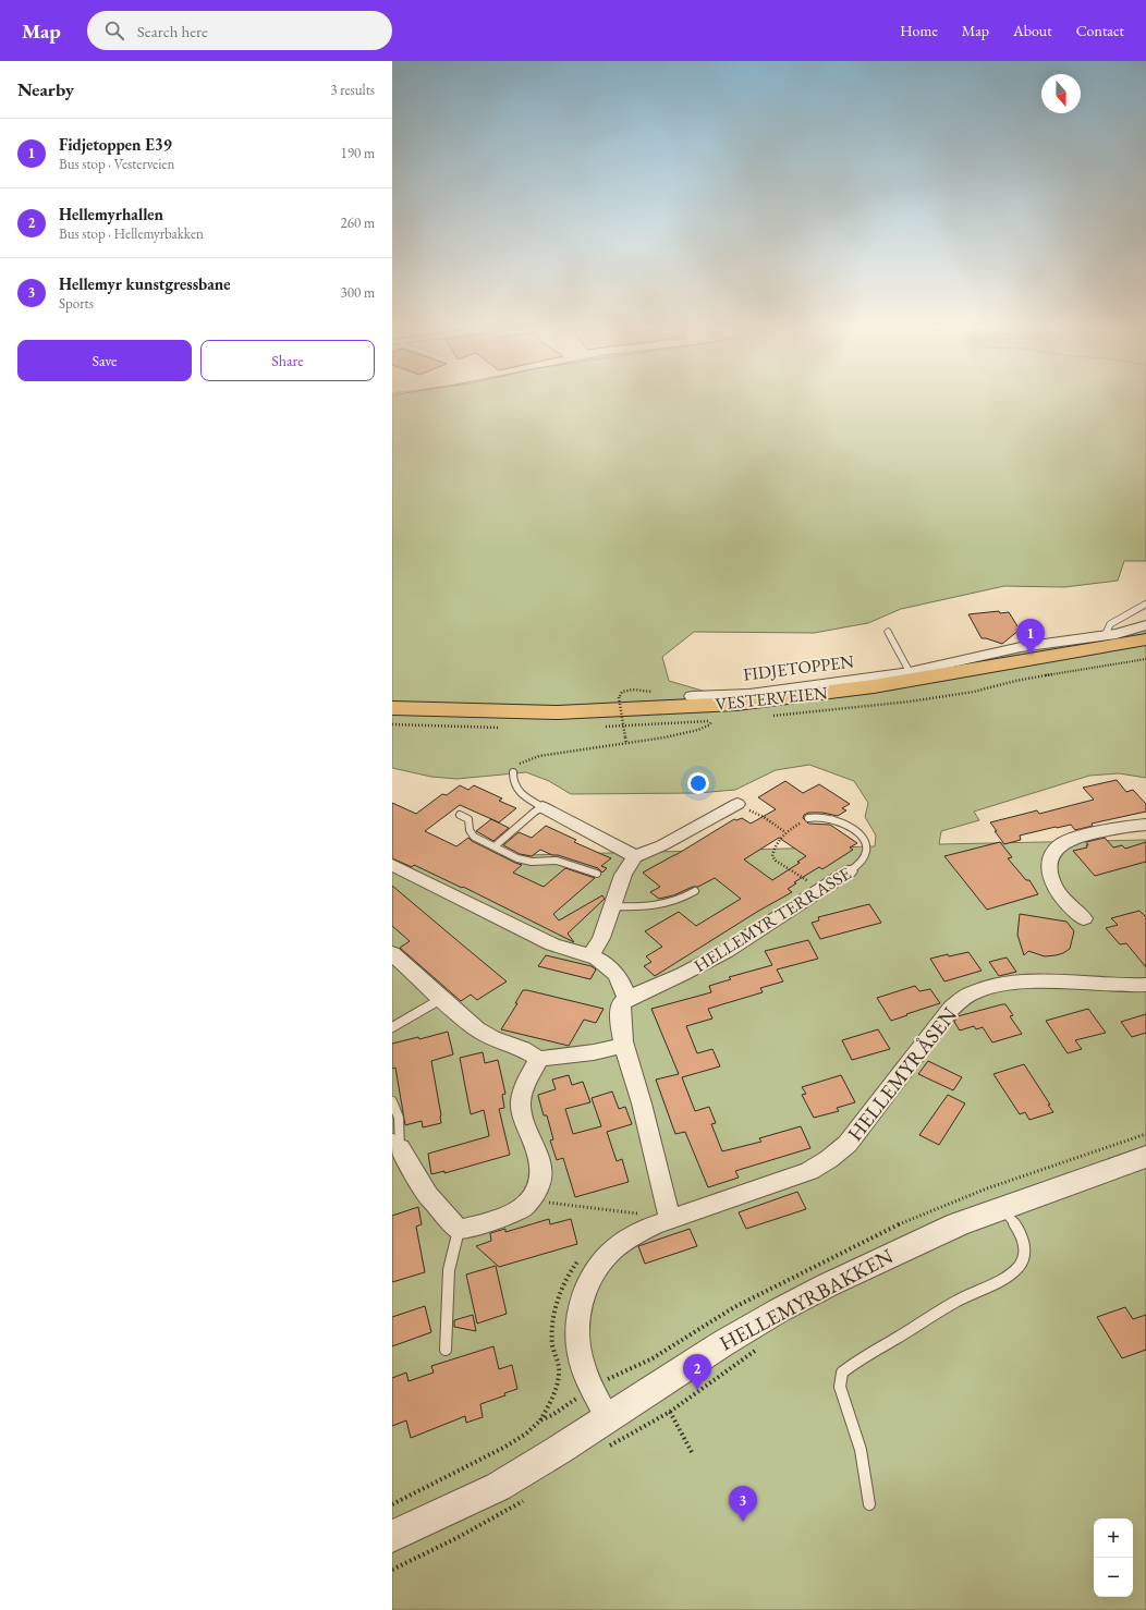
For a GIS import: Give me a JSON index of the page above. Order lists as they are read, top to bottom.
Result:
{
  "streets": {
    "highway": ["VESTERVEIEN"],
    "street": [
      "FIDJETOPPEN",
      "HELLEMYR TERRASSE",
      "HELLEMYRÅSEN",
      "HELLEMYRBAKKEN"
    ]
  },
  "north": "bottom",
  "page": {
    "header": "Map",
    "search": "Search here",
    "nav": [
      "Home",
      "Map",
      "About",
      "Contact"
    ],
    "heading": ["Nearby", "3 results"],
    "list": [
      {
        "mark": "1",
        "name": "Fidjetoppen E39",
        "note": "Bus stop · Vesterveien",
        "value": "190 m"
      },
      {
        "mark": "2",
        "name": "Hellemyrhallen",
        "note": "Bus stop · Hellemyrbakken",
        "value": "260 m"
      },
      {
        "mark": "3",
        "name": "Hellemyr kunstgressbane",
        "note": "Sports",
        "value": "300 m"
      }
    ],
    "buttons": ["Save", "Share"],
    "pins": ["1", "2", "3"],
    "map_buttons": ["+", "−"]
  }
}
